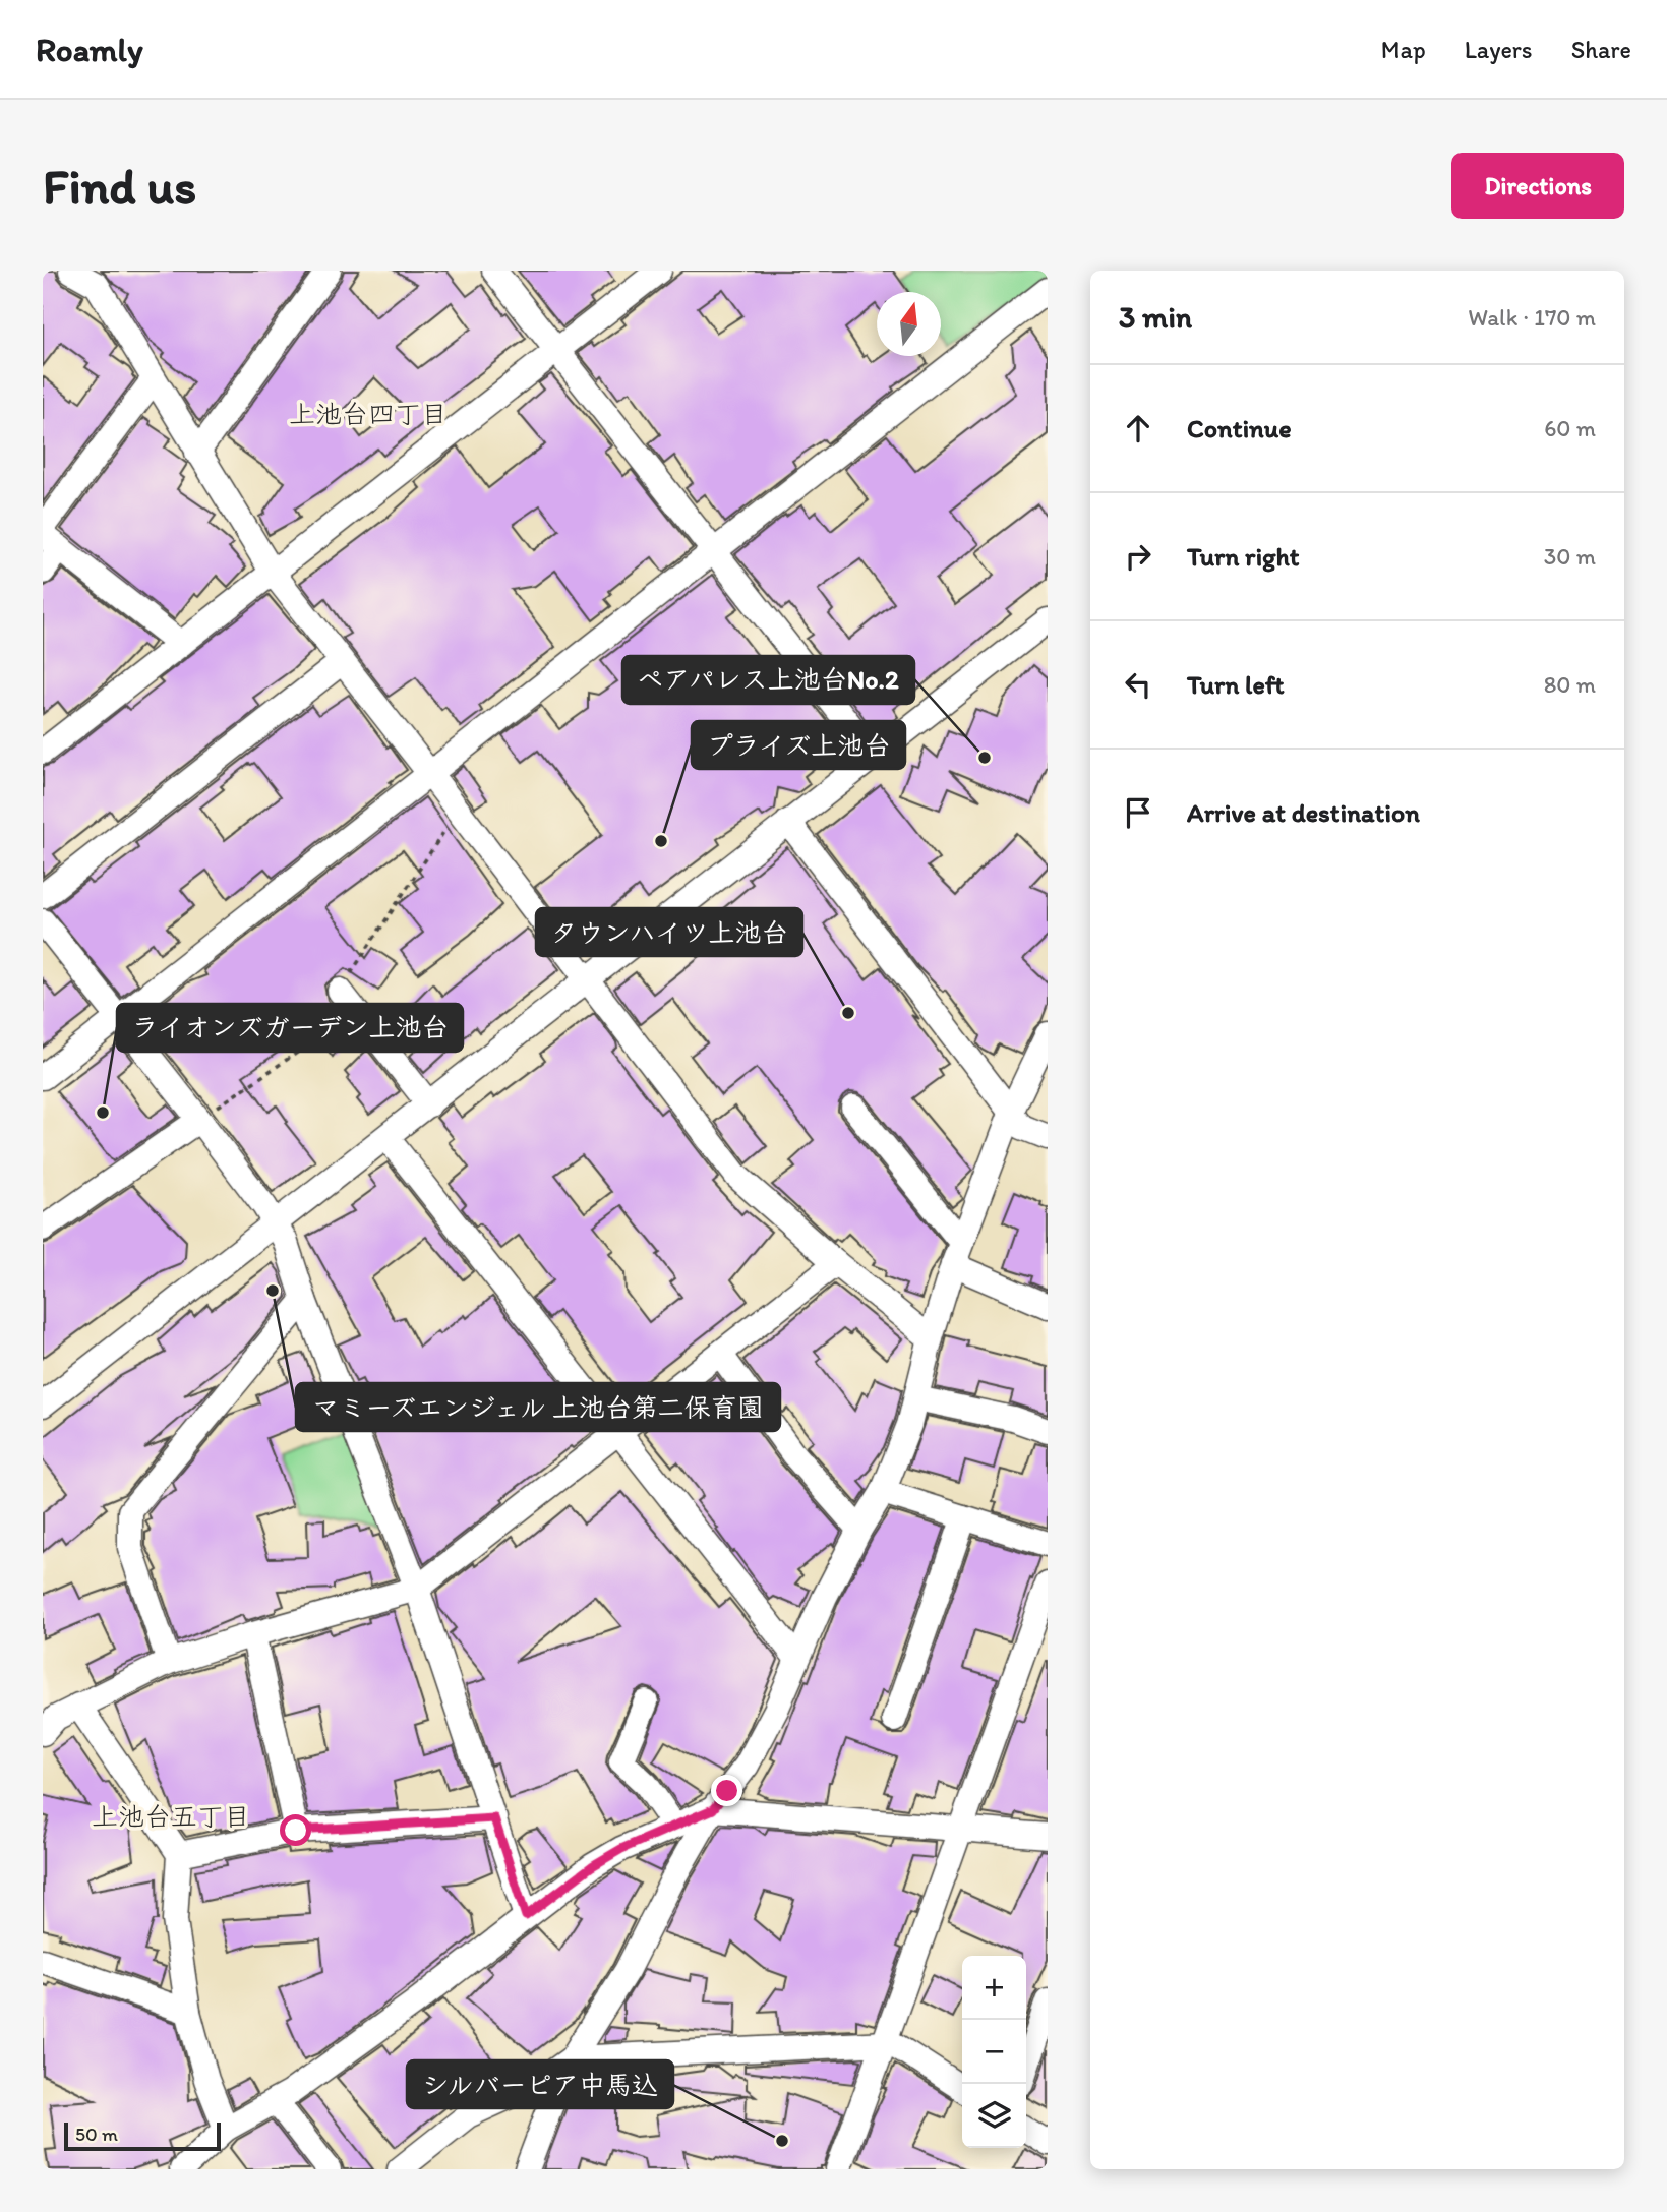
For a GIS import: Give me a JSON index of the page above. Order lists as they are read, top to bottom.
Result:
{
  "districts": ["上池台四丁目", "上池台五丁目"],
  "places": [
    "ペアパレス上池台No.2",
    "プライズ上池台",
    "タウンハイツ上池台",
    "ライオンズガーデン上池台",
    "マミーズエンジェル 上池台第二保育園",
    "シルバーピア中馬込"
  ],
  "scale_bar": "50 m",
  "north": "top",
  "page": {
    "header": "Roamly",
    "nav": ["Map", "Layers", "Share"],
    "buttons": "Directions",
    "title": "Find us",
    "heading": ["3 min", "Walk · 170 m"],
    "list": [
      ["Continue", "60 m"],
      ["Turn right", "30 m"],
      ["Turn left", "80 m"],
      "Arrive at destination"
    ],
    "map_buttons": ["+", "−"],
    "scale": "50 m"
  }
}
